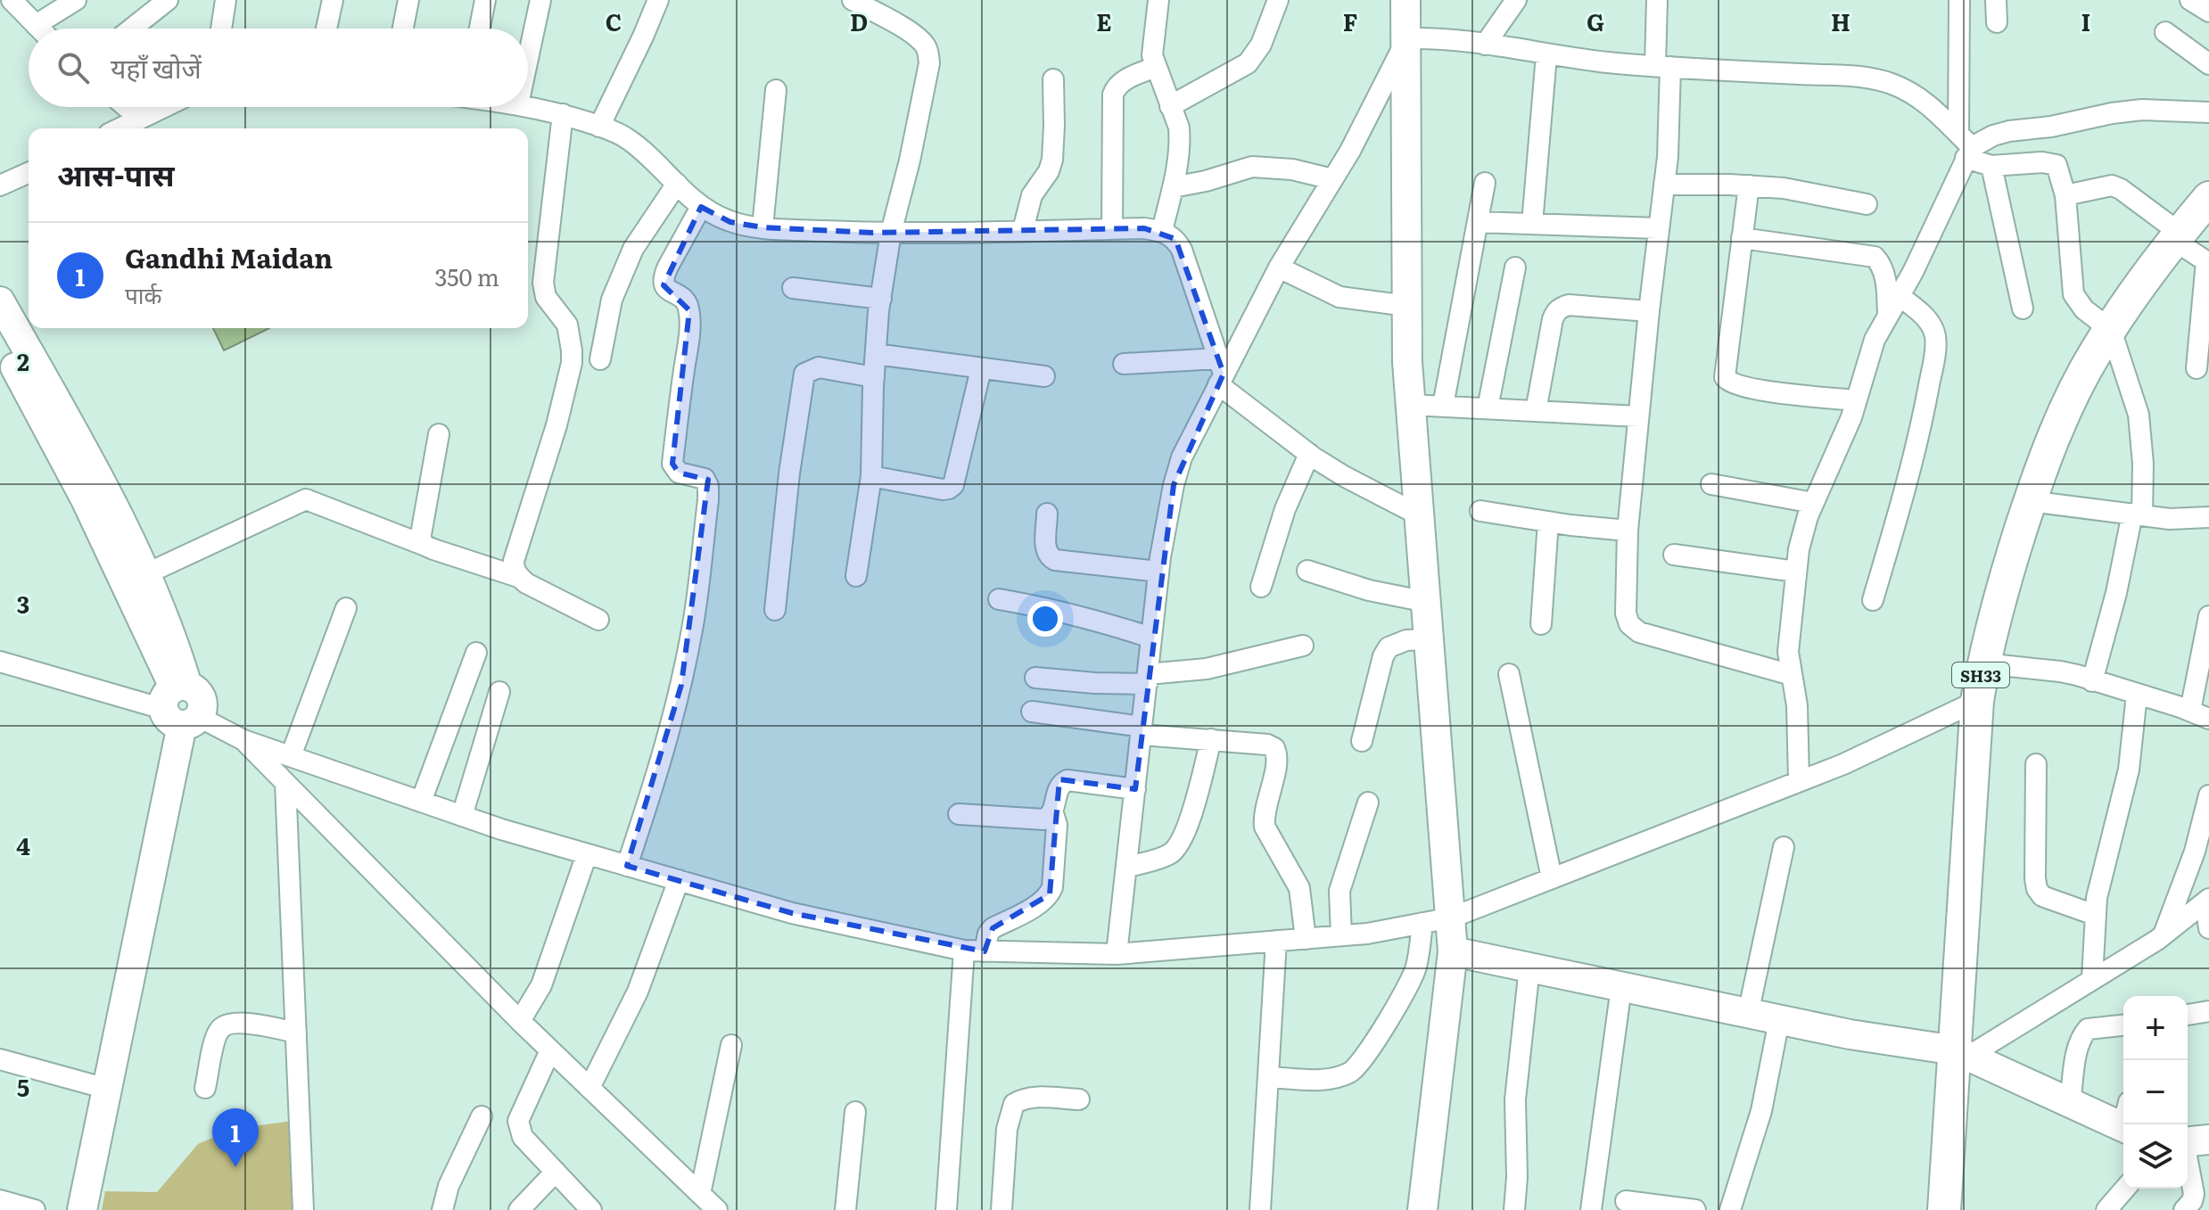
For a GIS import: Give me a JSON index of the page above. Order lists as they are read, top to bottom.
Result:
{
  "streets": {
    "main road": ["SH33"]
  },
  "page": {
    "search": "यहाँ खोजें",
    "heading": "आस-पास",
    "list": [
      {
        "mark": "1",
        "name": "Gandhi Maidan",
        "note": "पार्क",
        "value": "350 m"
      }
    ],
    "map_buttons": ["+", "−"],
    "pins": "1"
  },
  "grid": {
    "columns": [
      "C",
      "D",
      "E",
      "F",
      "G",
      "H",
      "I"
    ],
    "rows": [
      "2",
      "3",
      "4",
      "5"
    ]
  }
}
